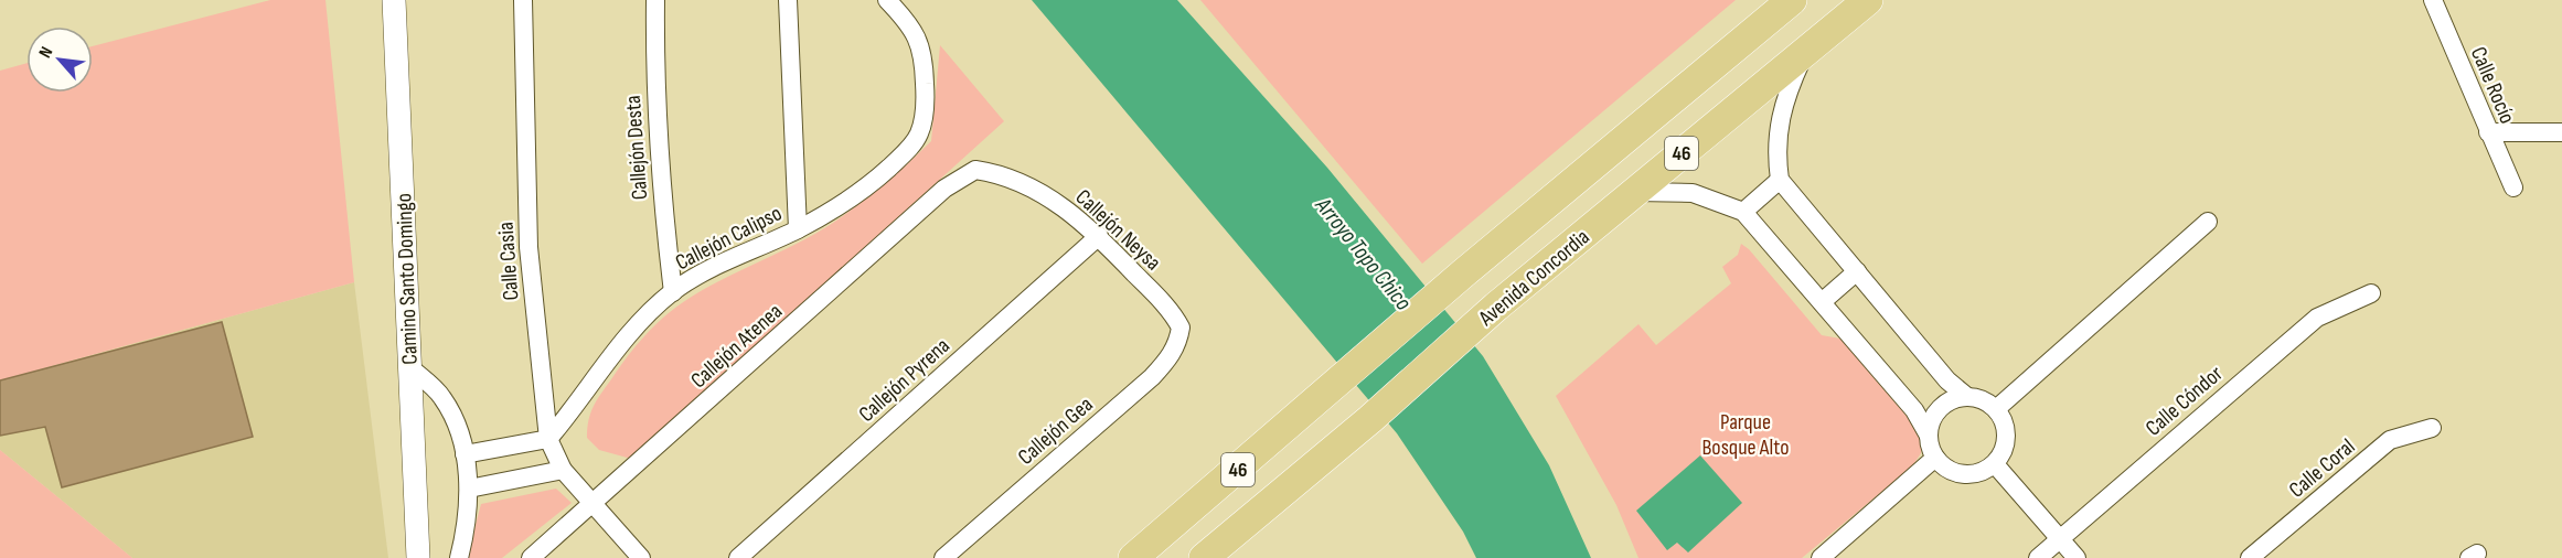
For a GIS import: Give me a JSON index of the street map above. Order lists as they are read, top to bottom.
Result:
{
  "streets": {
    "main road": ["46", "Avenida Concordia"],
    "street": [
      "Calle Rocío",
      "Callejón Desta",
      "Callejón Neysa",
      "Callejón Calipso",
      "Calle Casia",
      "Camino Santo Domingo",
      "Callejón Atenea",
      "Callejón Pyrena",
      "Calle Cóndor",
      "Callejón Gea",
      "Calle Coral"
    ]
  },
  "crossings": [
    ["Callejón Desta", "Callejón Calipso"],
    ["Callejón Neysa", "Callejón Atenea"],
    ["Callejón Neysa", "Callejón Pyrena"],
    ["Callejón Neysa", "Callejón Gea"],
    ["Callejón Calipso", "Calle Casia"],
    ["Calle Casia", "Callejón Atenea"]
  ],
  "water": ["Arroyo Topo Chico"],
  "parks": ["Parque Bosque Alto"],
  "north": "top left"
}
